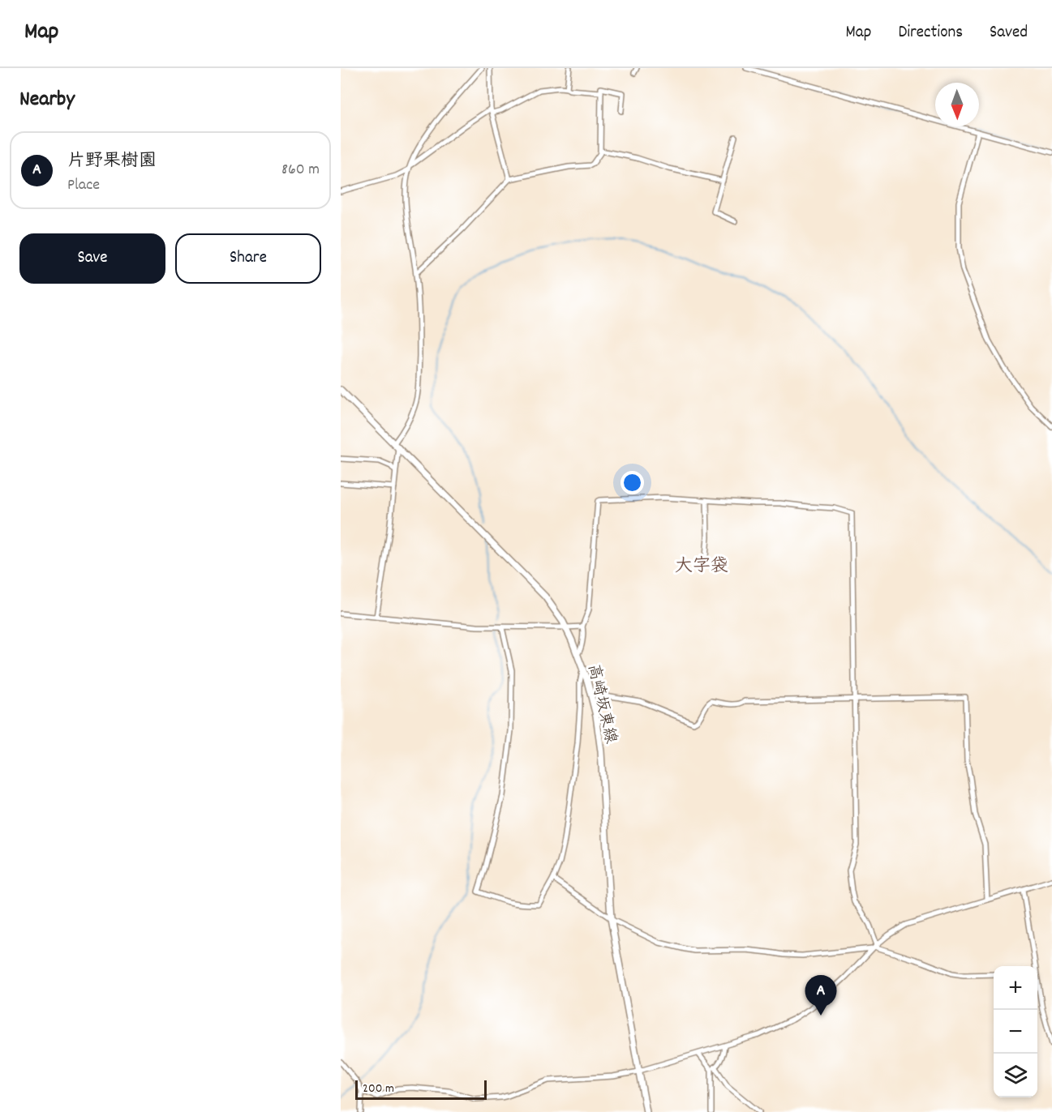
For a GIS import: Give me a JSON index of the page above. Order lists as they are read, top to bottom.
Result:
{
  "streets": {
    "main road": ["高崎坂東線"]
  },
  "districts": ["大字袋"],
  "scale_bar": "200 m",
  "north": "bottom",
  "page": {
    "header": "Map",
    "nav": ["Map", "Directions", "Saved"],
    "heading": "Nearby",
    "list": [
      {
        "mark": "A",
        "name": "片野果樹園",
        "note": "Place",
        "value": "860 m"
      }
    ],
    "buttons": ["Save", "Share"],
    "map_buttons": ["+", "−"],
    "pins": "A",
    "scale": "200 m"
  }
}
